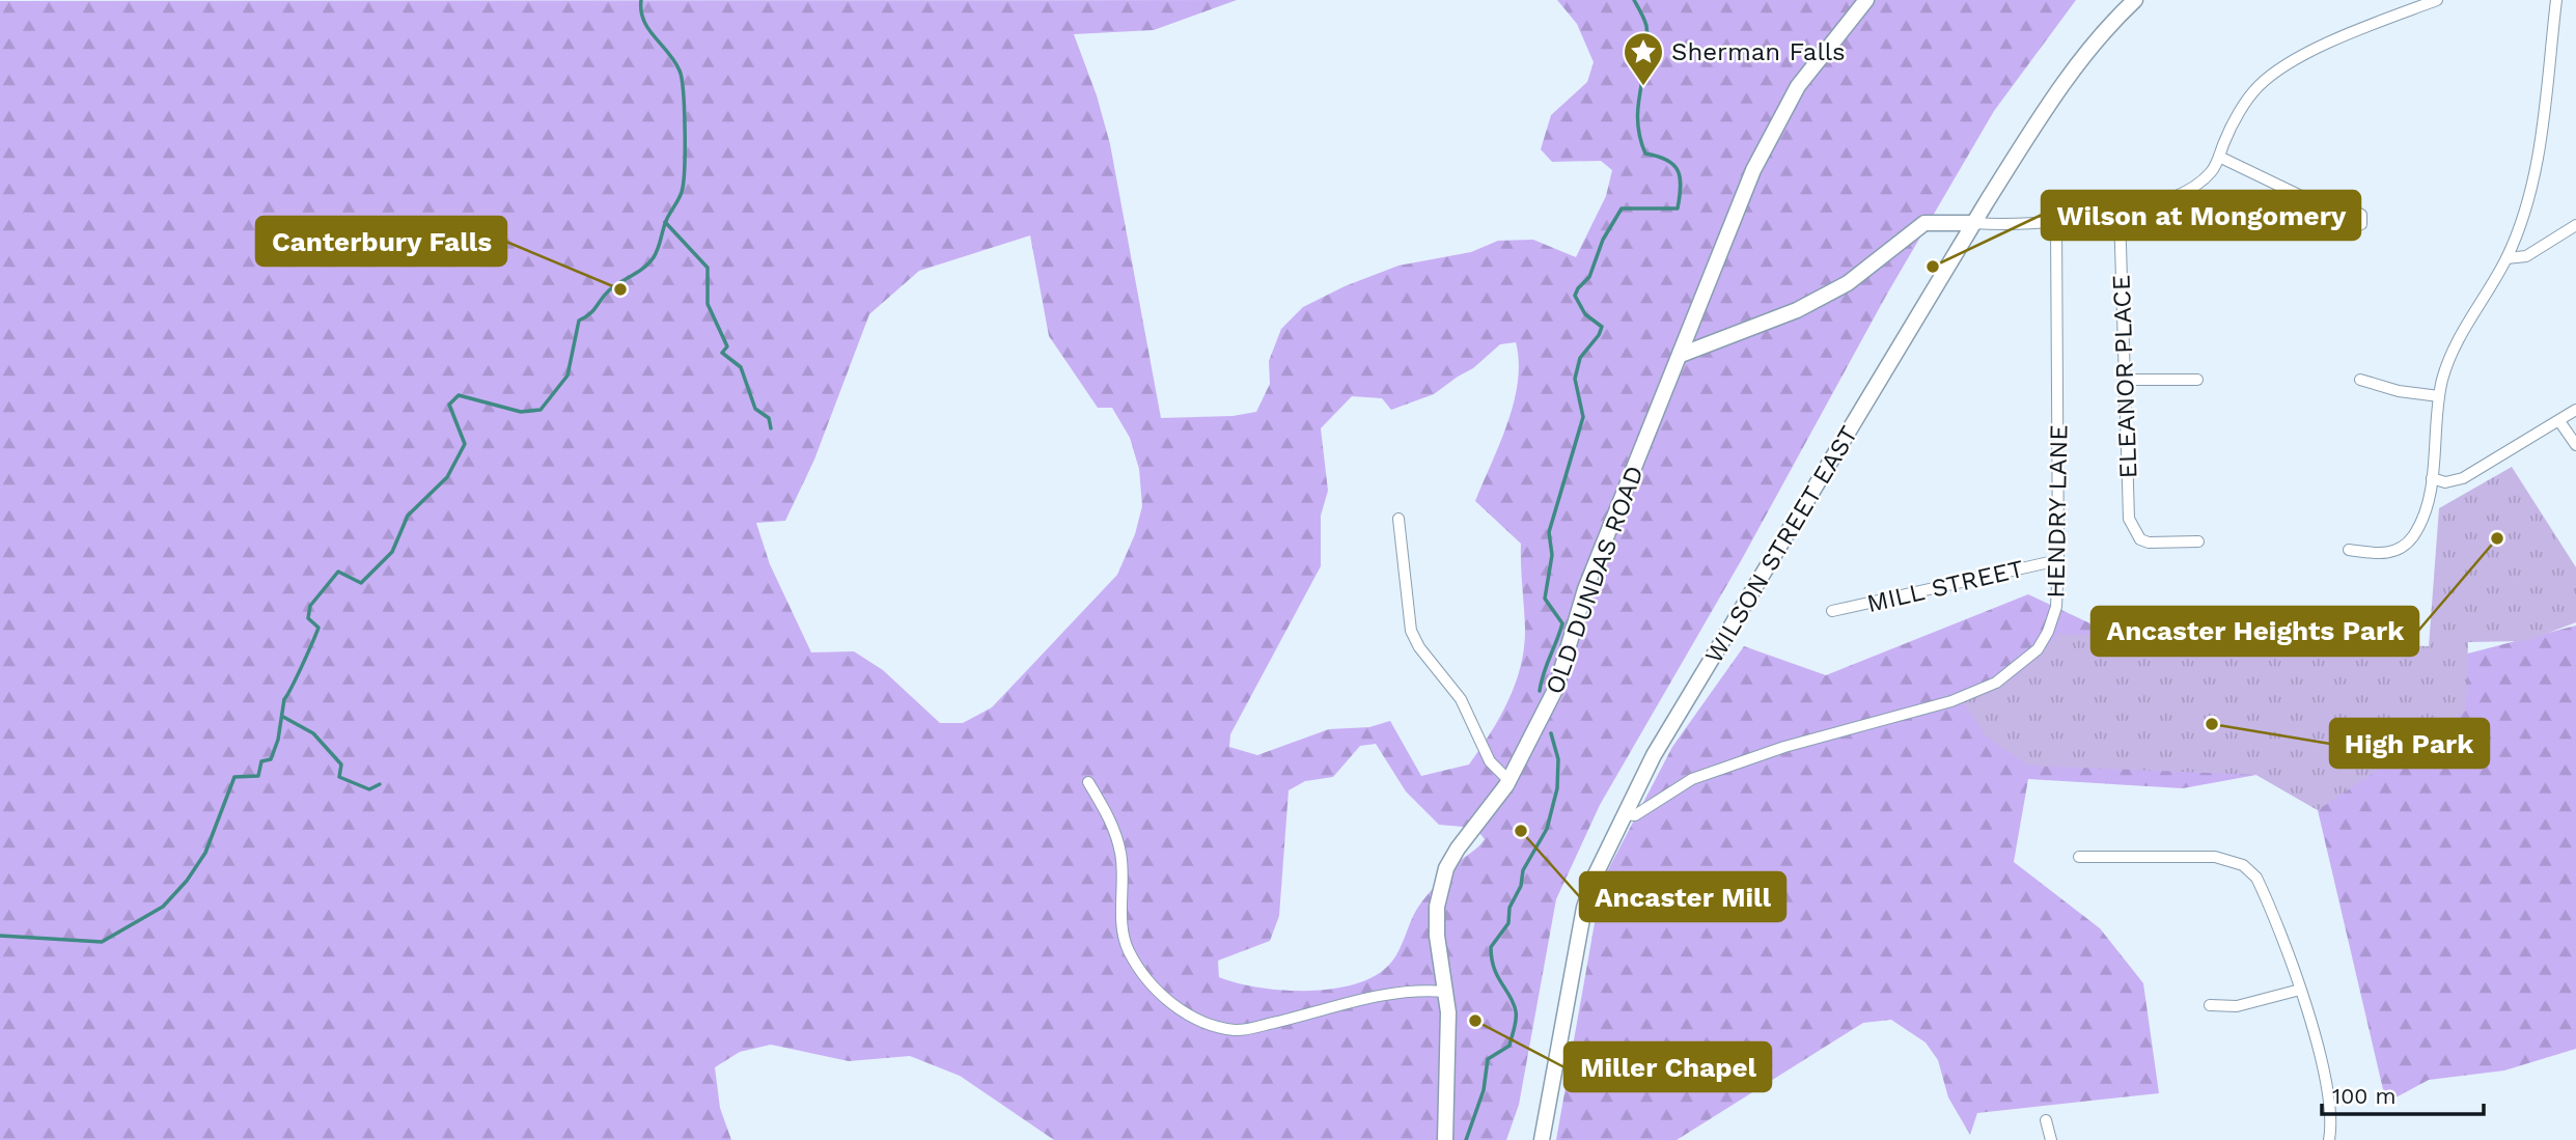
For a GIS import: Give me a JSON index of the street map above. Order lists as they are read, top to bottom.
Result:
{
  "streets": {
    "street": [
      "ELEANOR PLACE",
      "HENDRY LANE",
      "WILSON STREET EAST",
      "OLD DUNDAS ROAD",
      "MILL STREET"
    ]
  },
  "crossings": [
    ["HENDRY LANE", "WILSON STREET EAST"],
    ["HENDRY LANE", "MILL STREET"]
  ],
  "places": {
    "place": ["Sherman Falls"],
    "other": [
      "Wilson at Mongomery",
      "Canterbury Falls",
      "Ancaster Heights Park",
      "High Park",
      "Ancaster Mill",
      "Miller Chapel"
    ]
  },
  "scale_bar": "100 m"
}
